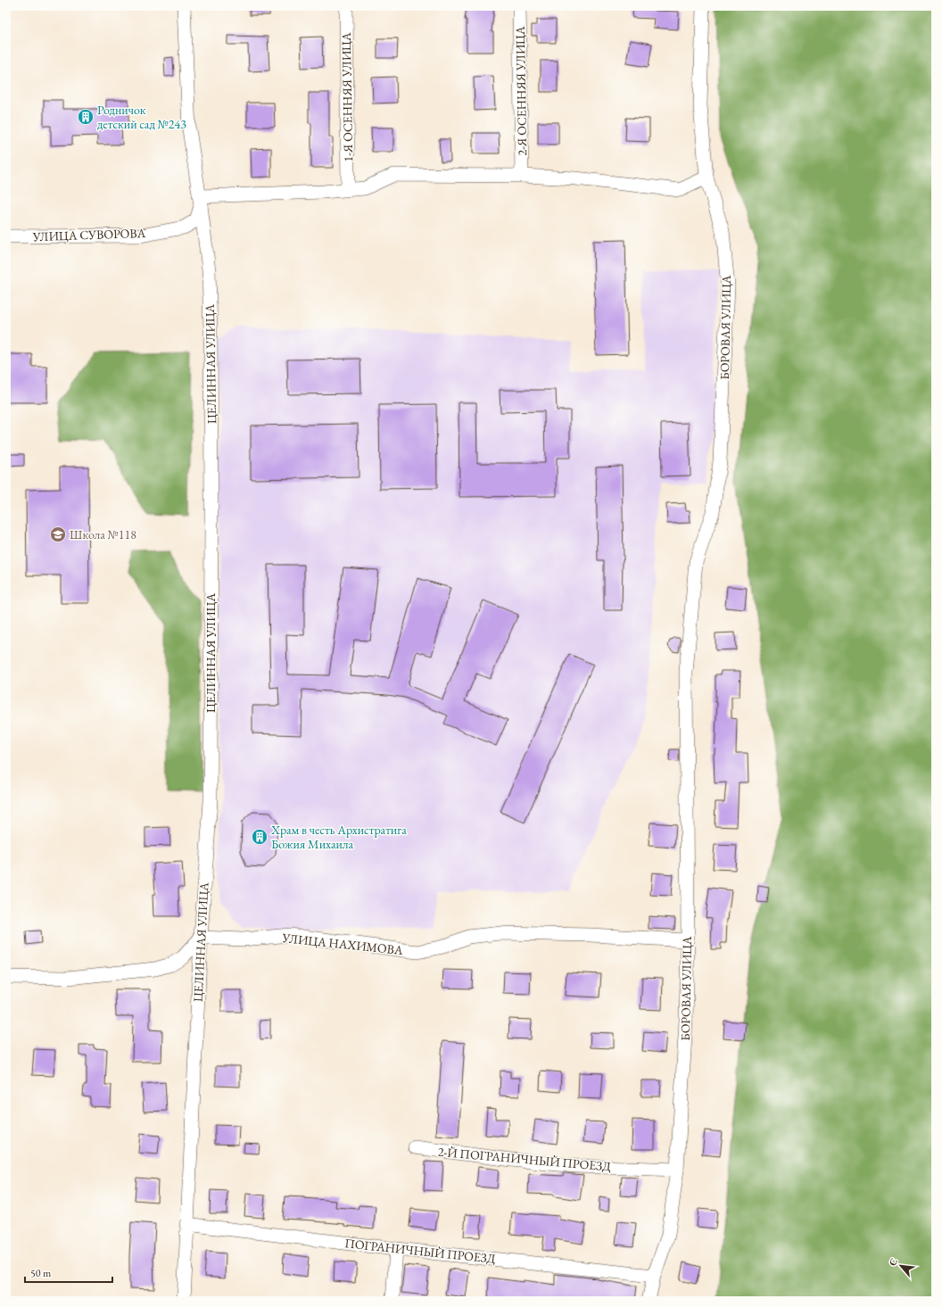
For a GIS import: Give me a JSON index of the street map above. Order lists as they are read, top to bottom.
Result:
{
  "streets": {
    "street": [
      "2-Я ОСЕННЯЯ УЛИЦА",
      "1-Я ОСЕННЯЯ УЛИЦА",
      "УЛИЦА СУВОРОВА",
      "БОРОВАЯ УЛИЦА",
      "ЦЕЛИННАЯ УЛИЦА",
      "УЛИЦА НАХИМОВА",
      "2-Й ПОГРАНИЧНЫЙ ПРОЕЗД",
      "ПОГРАНИЧНЫЙ ПРОЕЗД"
    ]
  },
  "crossings": [
    ["УЛИЦА СУВОРОВА", "ЦЕЛИННАЯ УЛИЦА"],
    ["БОРОВАЯ УЛИЦА", "УЛИЦА НАХИМОВА"],
    ["БОРОВАЯ УЛИЦА", "2-Й ПОГРАНИЧНЫЙ ПРОЕЗД"],
    ["БОРОВАЯ УЛИЦА", "ПОГРАНИЧНЫЙ ПРОЕЗД"],
    ["ЦЕЛИННАЯ УЛИЦА", "УЛИЦА НАХИМОВА"],
    ["ЦЕЛИННАЯ УЛИЦА", "ПОГРАНИЧНЫЙ ПРОЕЗД"]
  ],
  "places": {
    "building": ["Родничок детский сад №243", "Храм в честь Архистратига Божия Михаила"],
    "school or university": ["Школа №118"]
  },
  "scale_bar": "50 m",
  "north": "top left"
}
